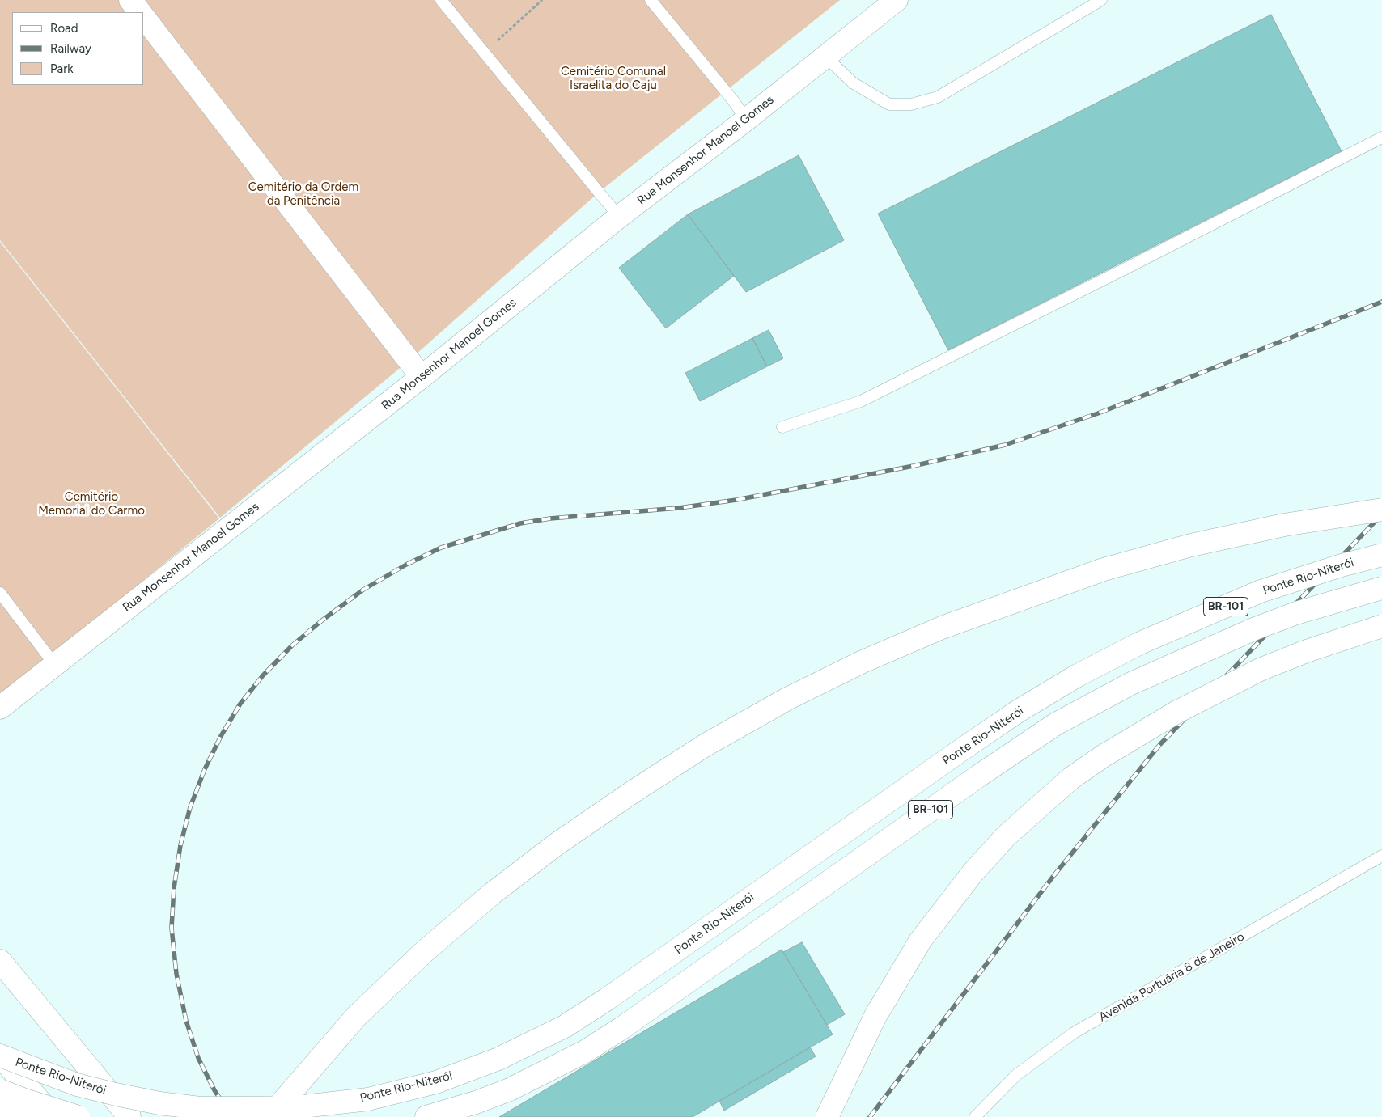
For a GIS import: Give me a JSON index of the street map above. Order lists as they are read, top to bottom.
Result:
{
  "streets": {
    "main road": ["Rua Monsenhor Manoel Gomes", "Ponte Rio-Niterói", "BR-101"],
    "lane": ["Avenida Portuária 8 de Janeiro"]
  },
  "parks": ["Cemitério Comunal Israelita do Caju", "Cemitério da Ordem da Penitência", "Cemitério Memorial do Carmo"],
  "legend": ["Road", "Railway", "Park"]
}
